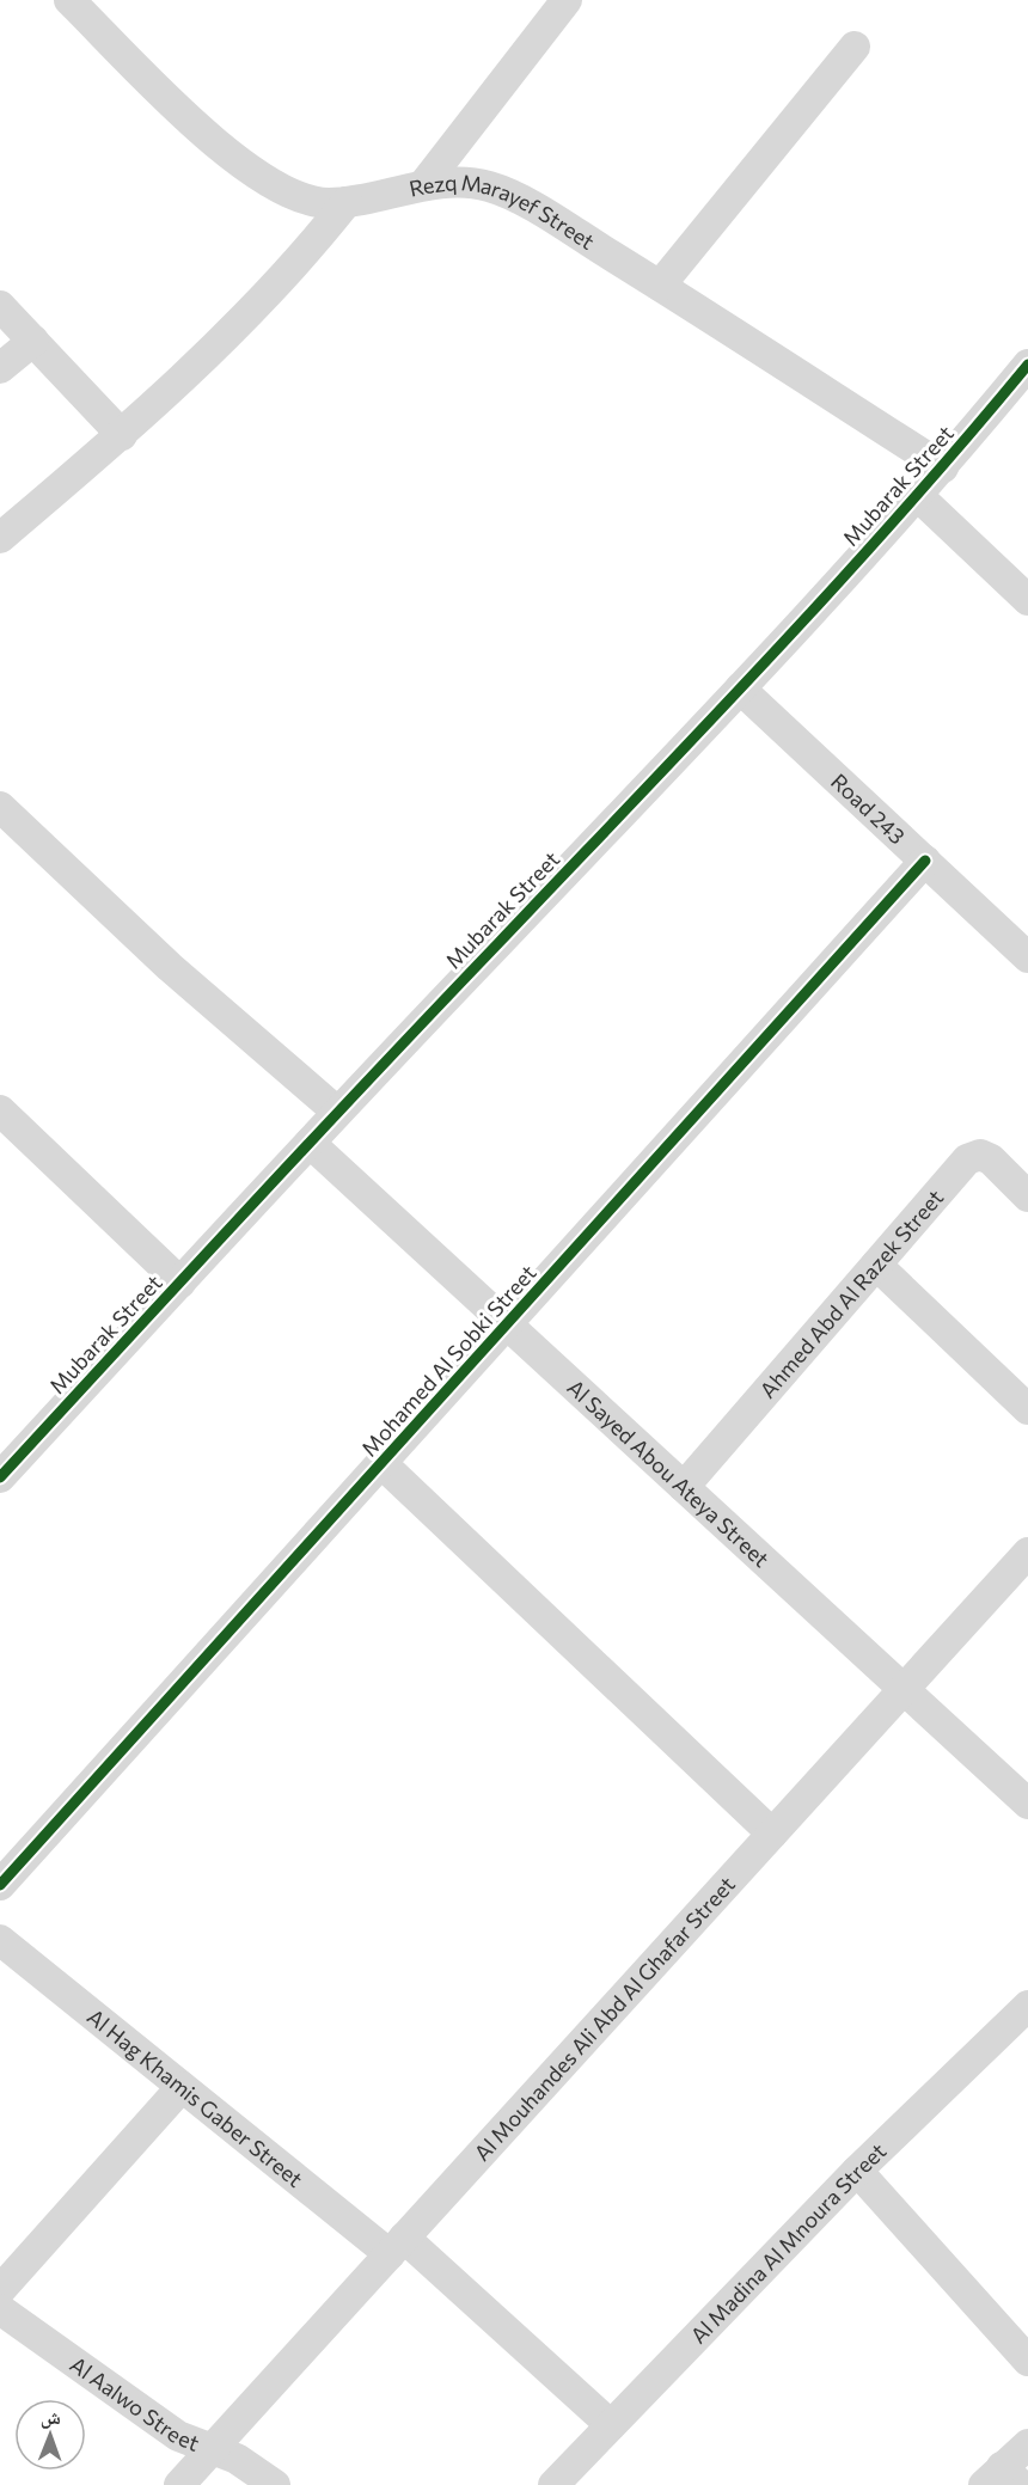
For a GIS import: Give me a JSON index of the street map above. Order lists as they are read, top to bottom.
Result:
{
  "streets": {
    "street": [
      "Rezq Marayef Street",
      "Mubarak Street",
      "Road 243",
      "Ahmed Abd Al Razek Street",
      "Mohamed Al Sobki Street",
      "Al Sayed Abou Ateya Street",
      "Al Mouhandes Ali Abd Al Ghafar Street",
      "Al Hag Khamis Gaber Street",
      "Al Madina Al Mnoura Street",
      "Al Aalwo Street"
    ]
  },
  "crossings": [
    ["Rezq Marayef Street", "Mubarak Street"],
    ["Mubarak Street", "Road 243"],
    ["Mubarak Street", "Al Sayed Abou Ateya Street"],
    ["Road 243", "Mohamed Al Sobki Street"],
    ["Ahmed Abd Al Razek Street", "Al Sayed Abou Ateya Street"],
    ["Mohamed Al Sobki Street", "Al Sayed Abou Ateya Street"],
    ["Al Sayed Abou Ateya Street", "Al Mouhandes Ali Abd Al Ghafar Street"],
    ["Al Mouhandes Ali Abd Al Ghafar Street", "Al Hag Khamis Gaber Street"],
    ["Al Mouhandes Ali Abd Al Ghafar Street", "Al Aalwo Street"],
    ["Al Hag Khamis Gaber Street", "Al Madina Al Mnoura Street"]
  ],
  "north": "top"
}
